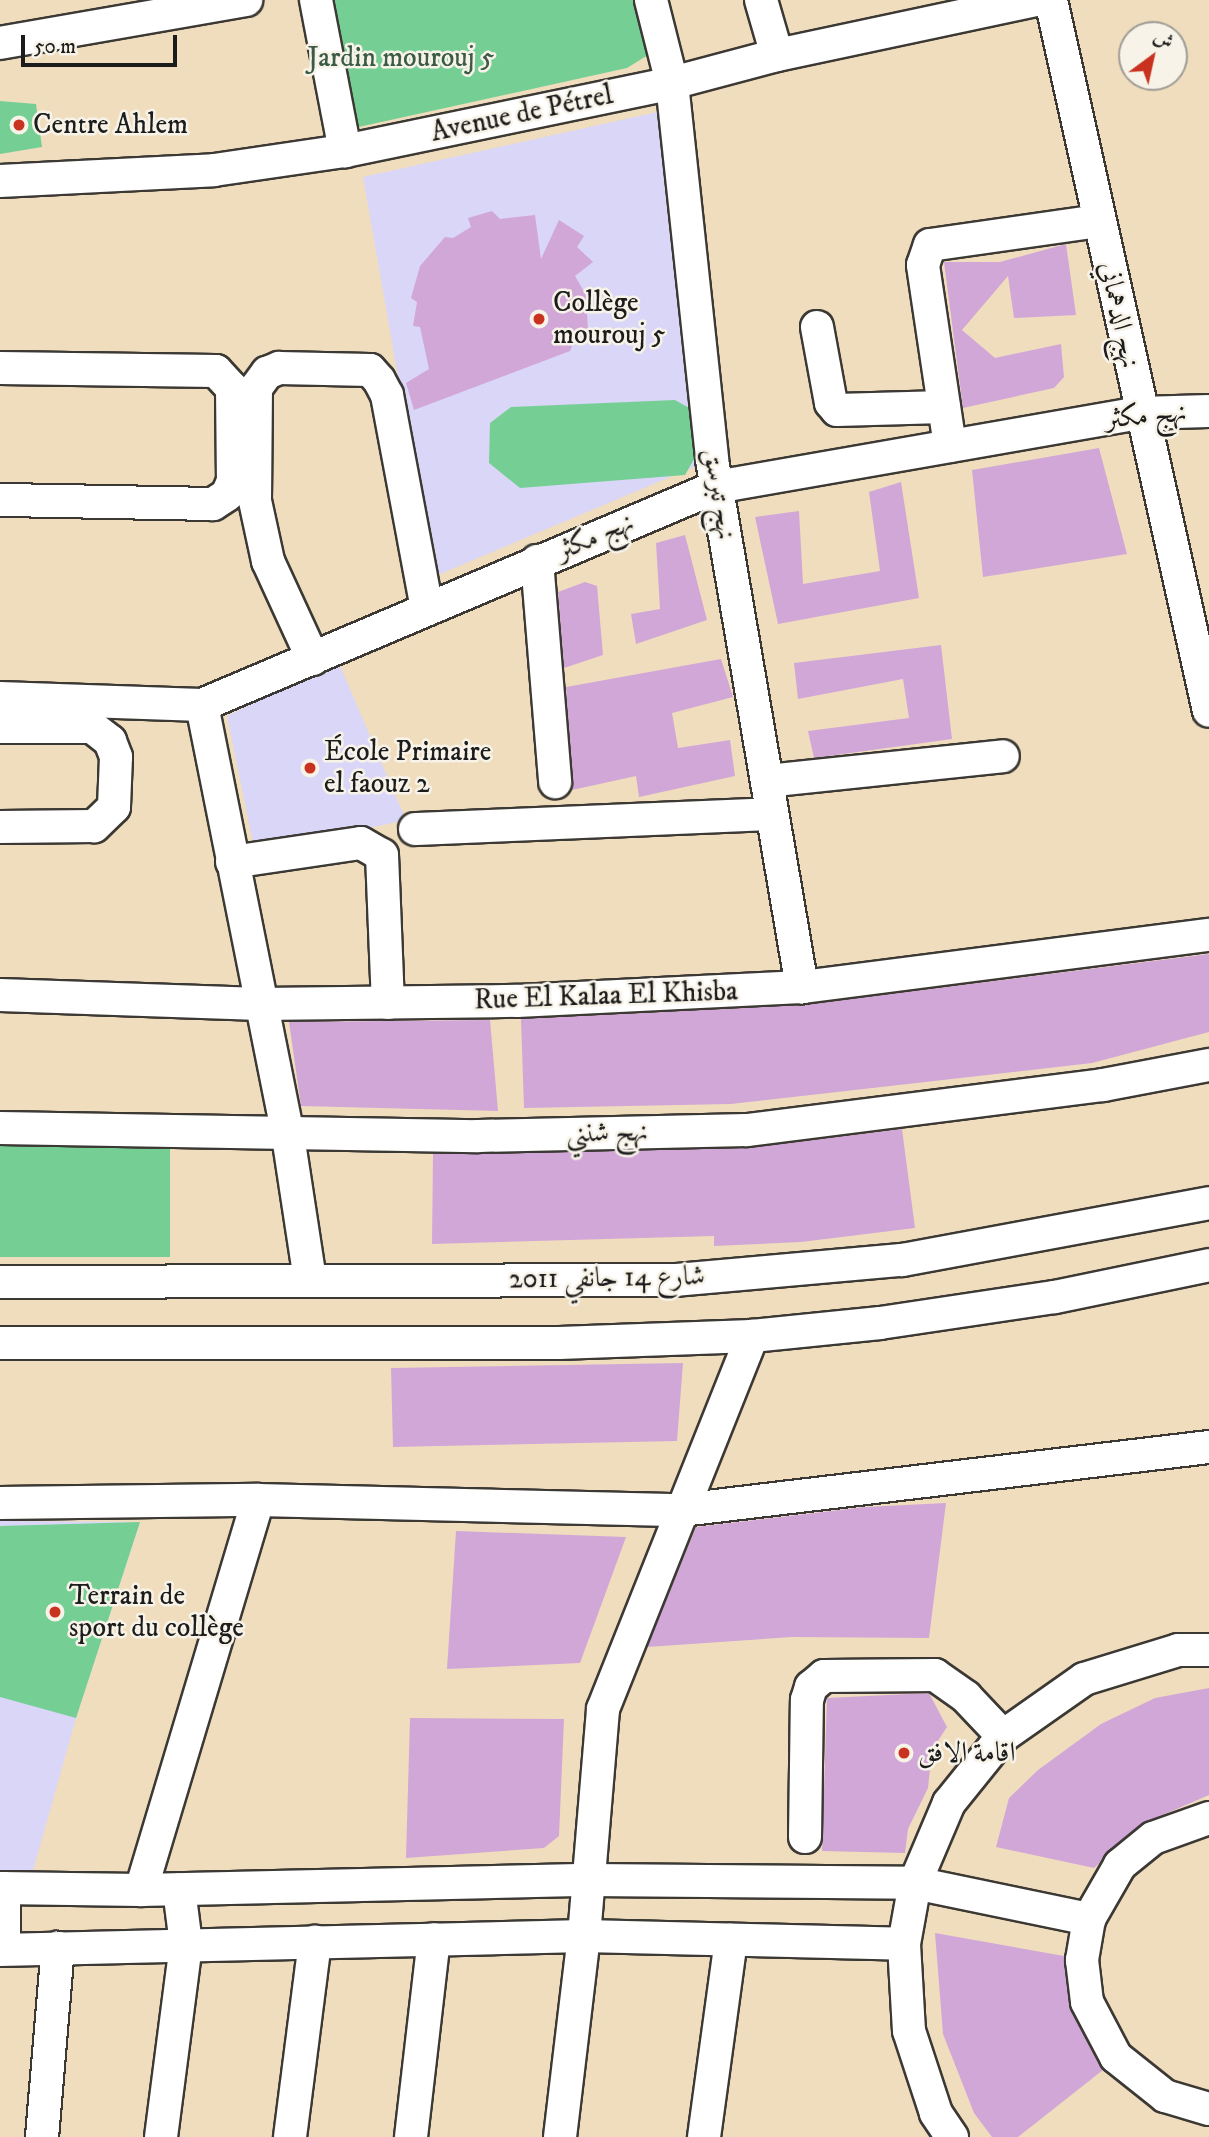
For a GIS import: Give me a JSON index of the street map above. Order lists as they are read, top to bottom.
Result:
{
  "streets": {
    "street": [
      "Avenue de Pétrel",
      "نهج الدهماني",
      "نهج مكثر",
      "نهج تبرسق",
      "Rue El Kalaa El Khisba",
      "نهج شنني",
      "شارع 14 جانفي 2011"
    ]
  },
  "crossings": [
    ["Avenue de Pétrel", "نهج تبرسق"],
    ["نهج الدهماني", "نهج مكثر"],
    ["نهج مكثر", "نهج تبرسق"],
    ["نهج تبرسق", "Rue El Kalaa El Khisba"]
  ],
  "parks": ["Jardin mourouj 5"],
  "places": [
    "Centre Ahlem",
    "Collège mourouj 5",
    "École Primaire el faouz 2",
    "Terrain de sport du collège",
    "اقامة الافق"
  ],
  "scale_bar": "50 m",
  "north": "top right"
}
